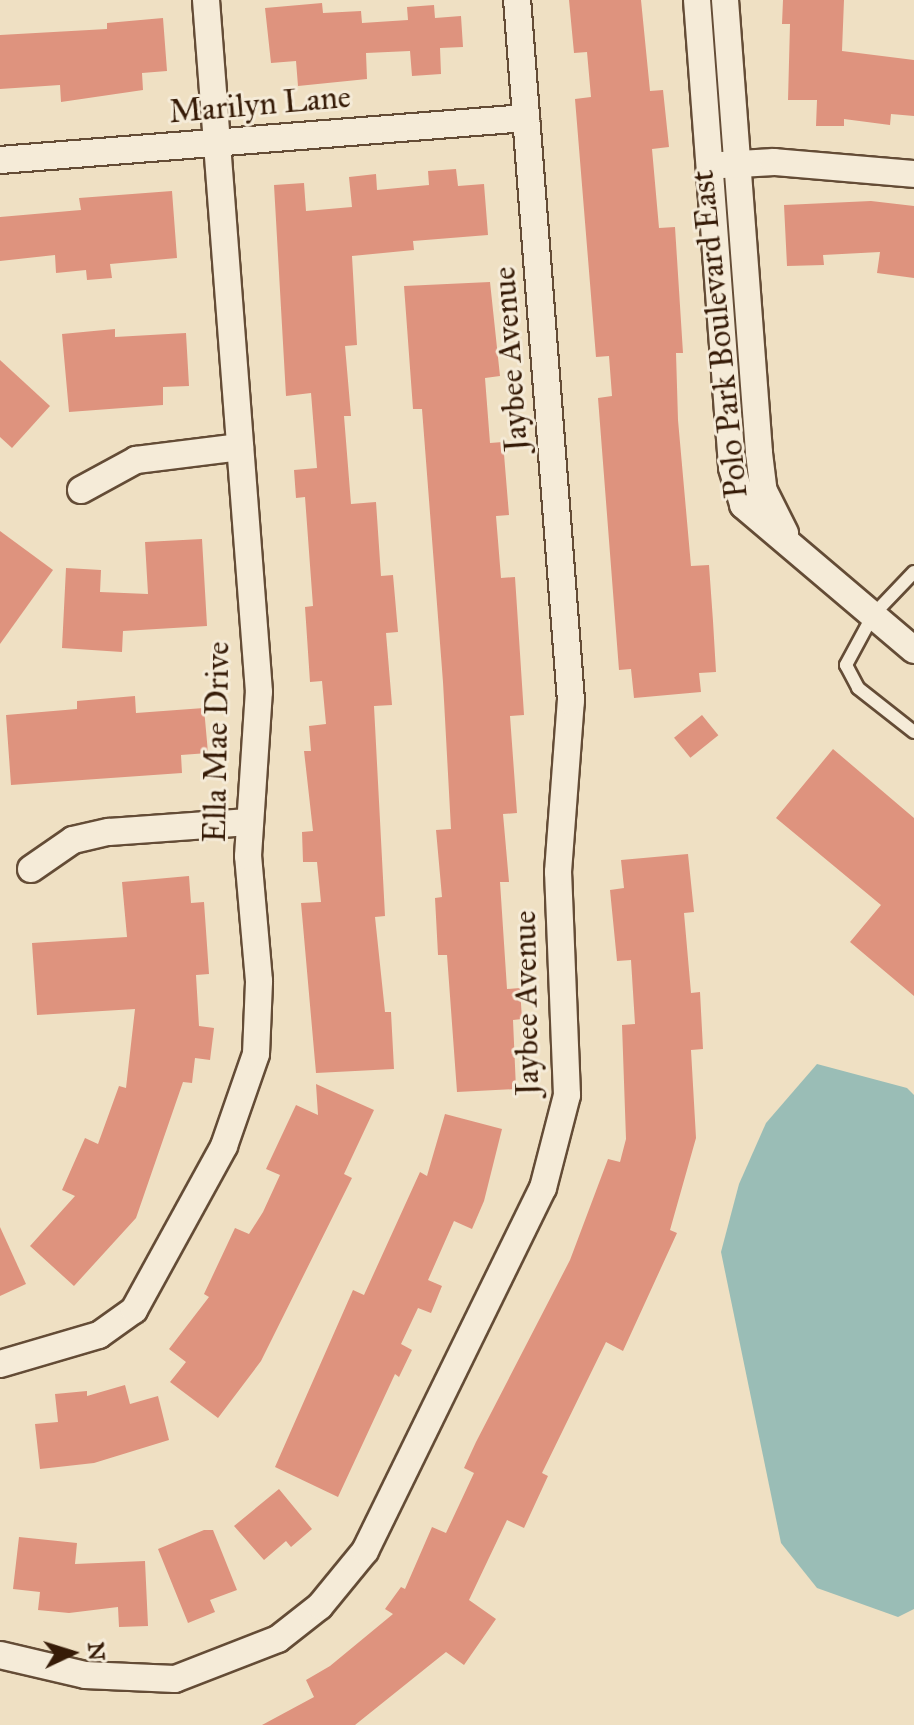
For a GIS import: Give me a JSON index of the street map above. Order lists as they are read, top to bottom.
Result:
{
  "streets": {
    "street": [
      "Marilyn Lane",
      "Polo Park Boulevard East",
      "Jaybee Avenue",
      "Ella Mae Drive"
    ]
  },
  "crossings": [
    ["Marilyn Lane", "Jaybee Avenue"],
    ["Marilyn Lane", "Ella Mae Drive"]
  ],
  "north": "right"
}
